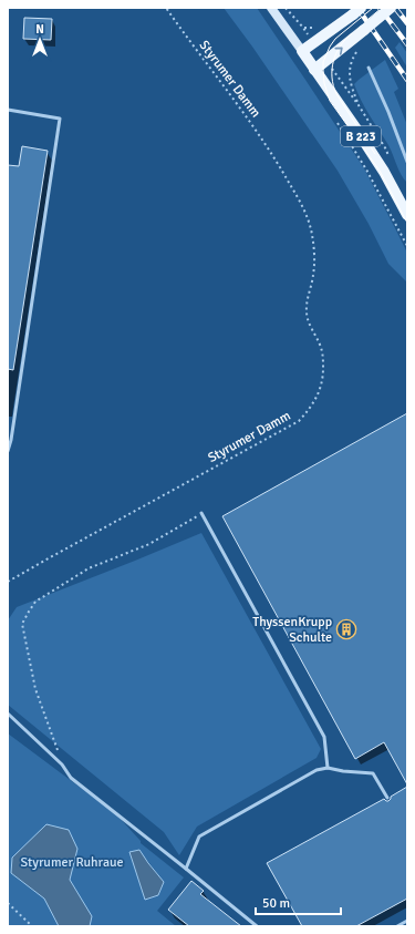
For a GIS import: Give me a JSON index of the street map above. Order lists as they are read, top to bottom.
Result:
{
  "streets": {
    "main road": ["B 223"],
    "path": ["Styrumer Damm"]
  },
  "parks": ["Styrumer Ruhraue"],
  "places": {
    "building": ["ThyssenKrupp Schulte"]
  },
  "scale_bar": "50 m",
  "north": "top"
}
